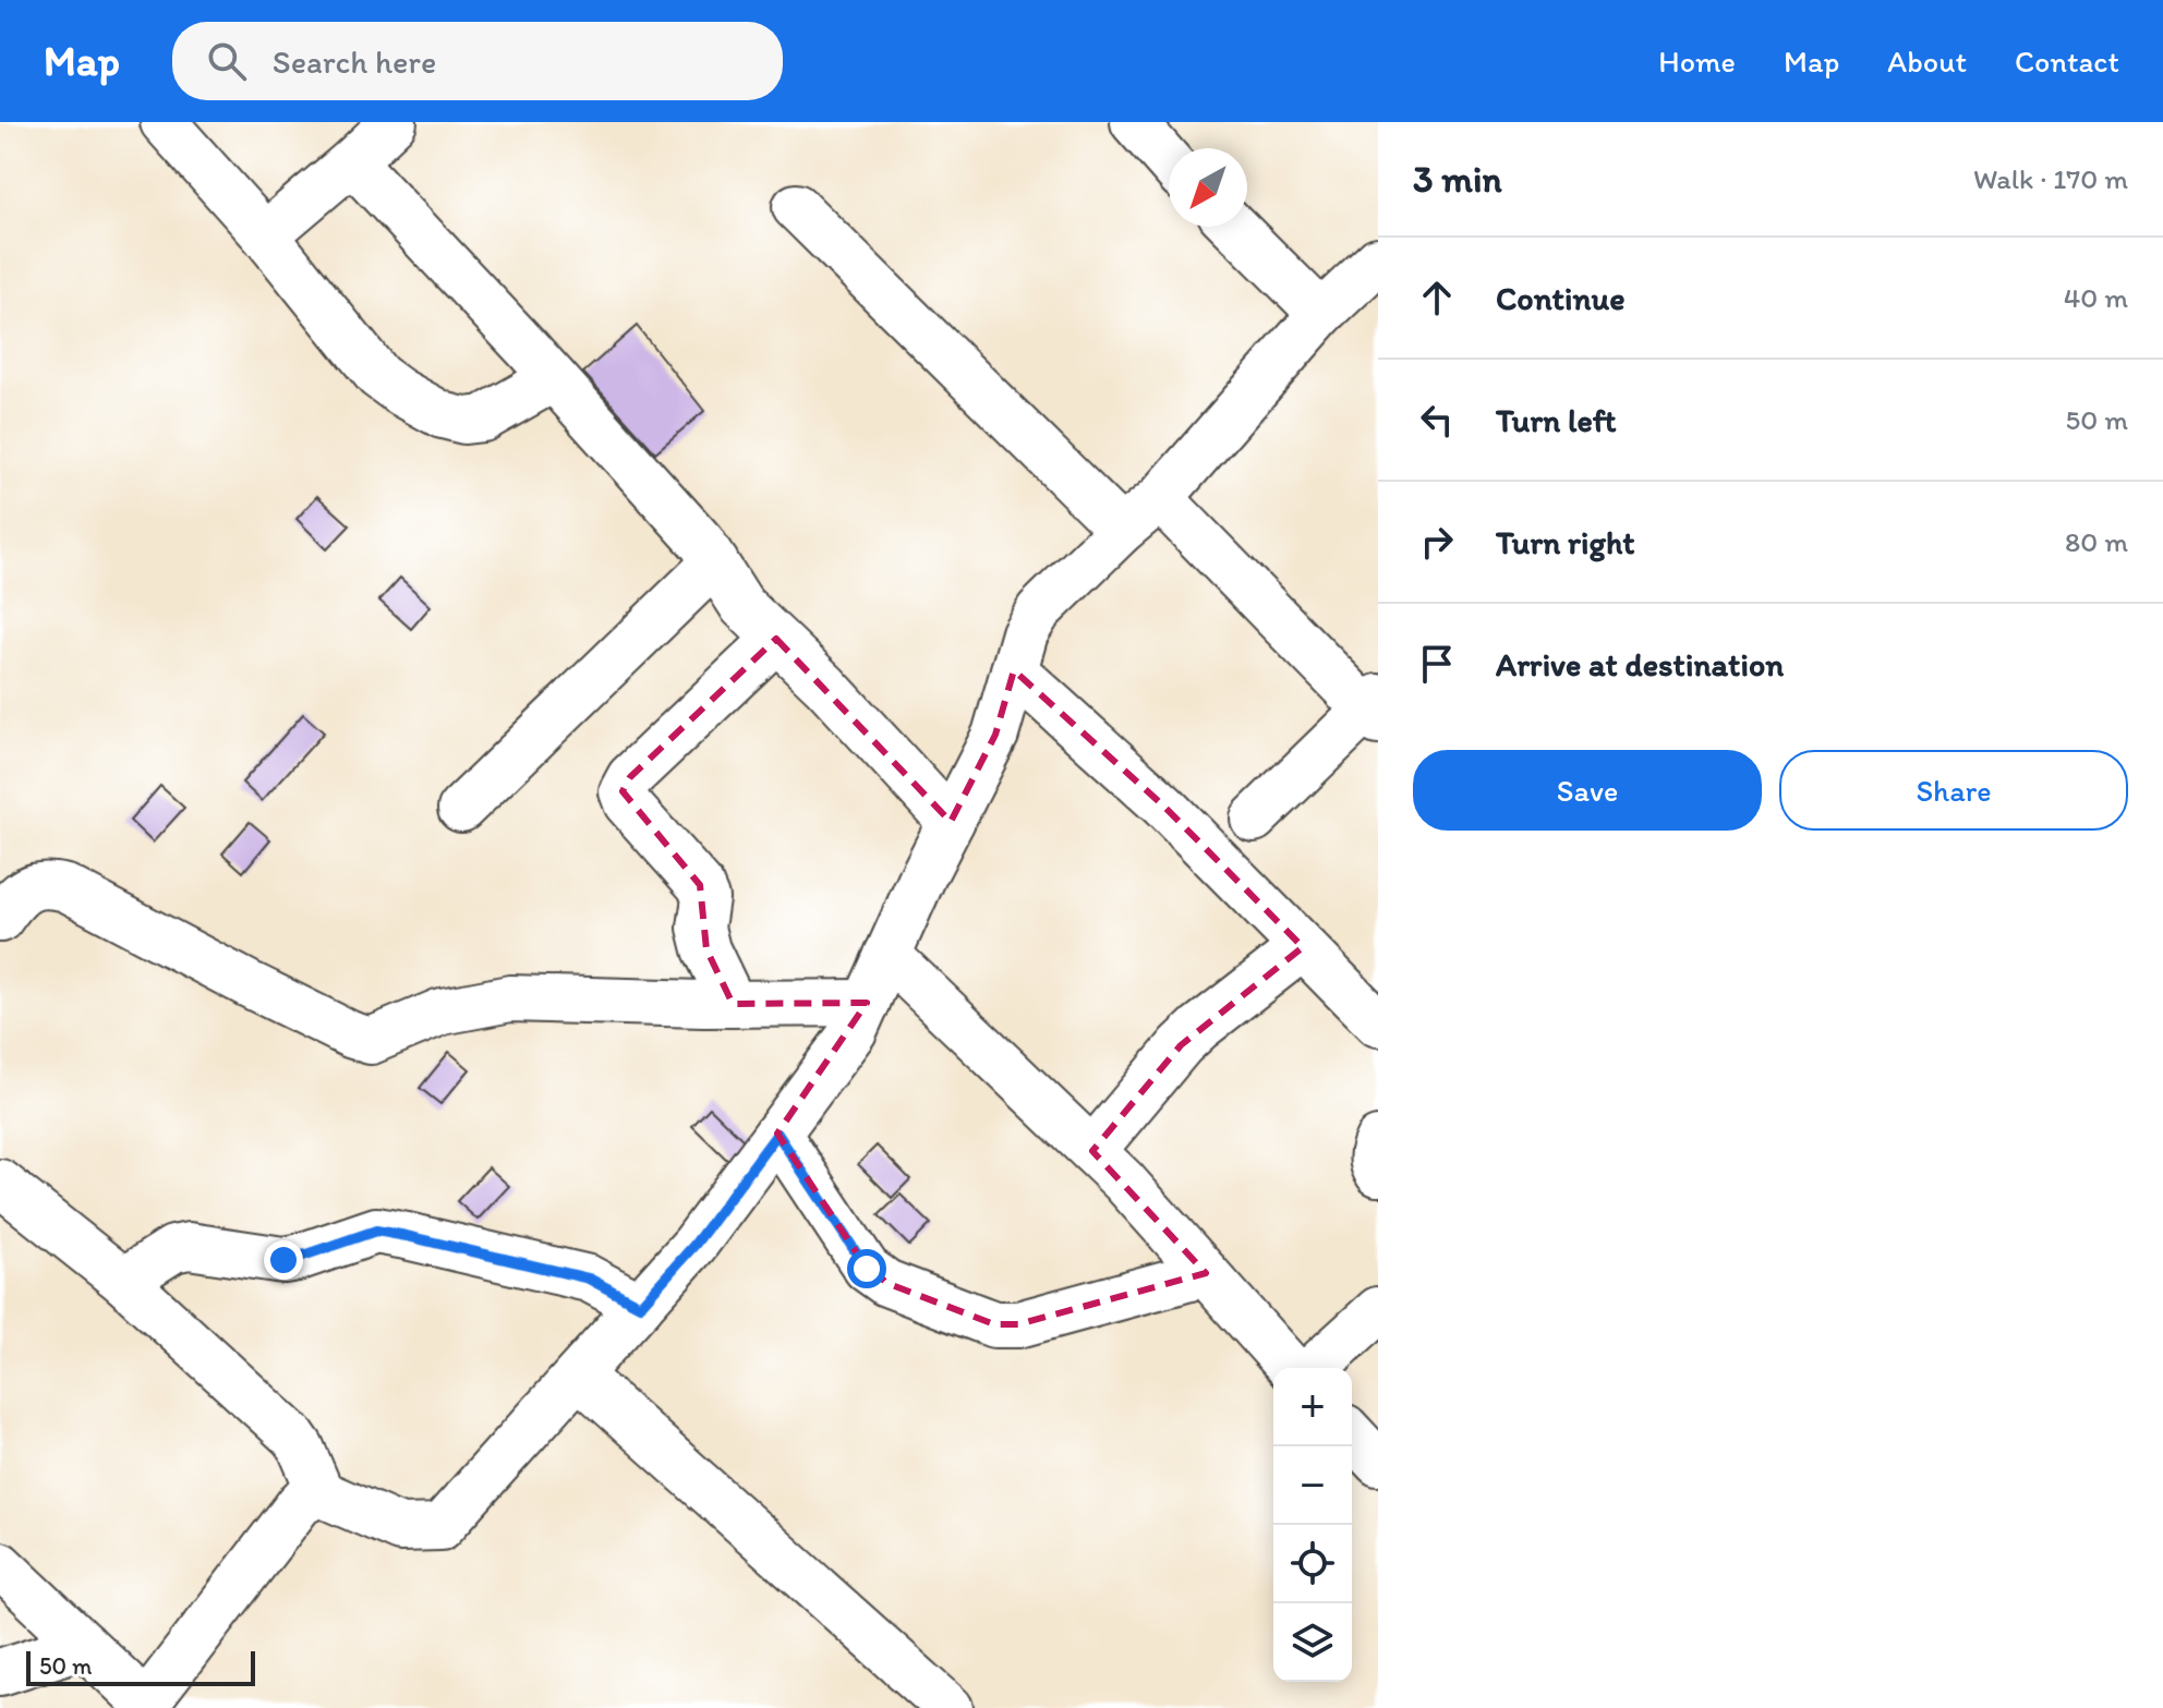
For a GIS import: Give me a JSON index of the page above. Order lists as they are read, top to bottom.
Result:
{
  "scale_bar": "50 m",
  "north": "bottom left",
  "page": {
    "header": "Map",
    "search": "Search here",
    "nav": [
      "Home",
      "Map",
      "About",
      "Contact"
    ],
    "heading": ["3 min", "Walk · 170 m"],
    "list": [
      ["Continue", "40 m"],
      ["Turn left", "50 m"],
      ["Turn right", "80 m"],
      "Arrive at destination"
    ],
    "buttons": ["Save", "Share"],
    "map_buttons": ["+", "−"],
    "scale": "50 m"
  }
}
